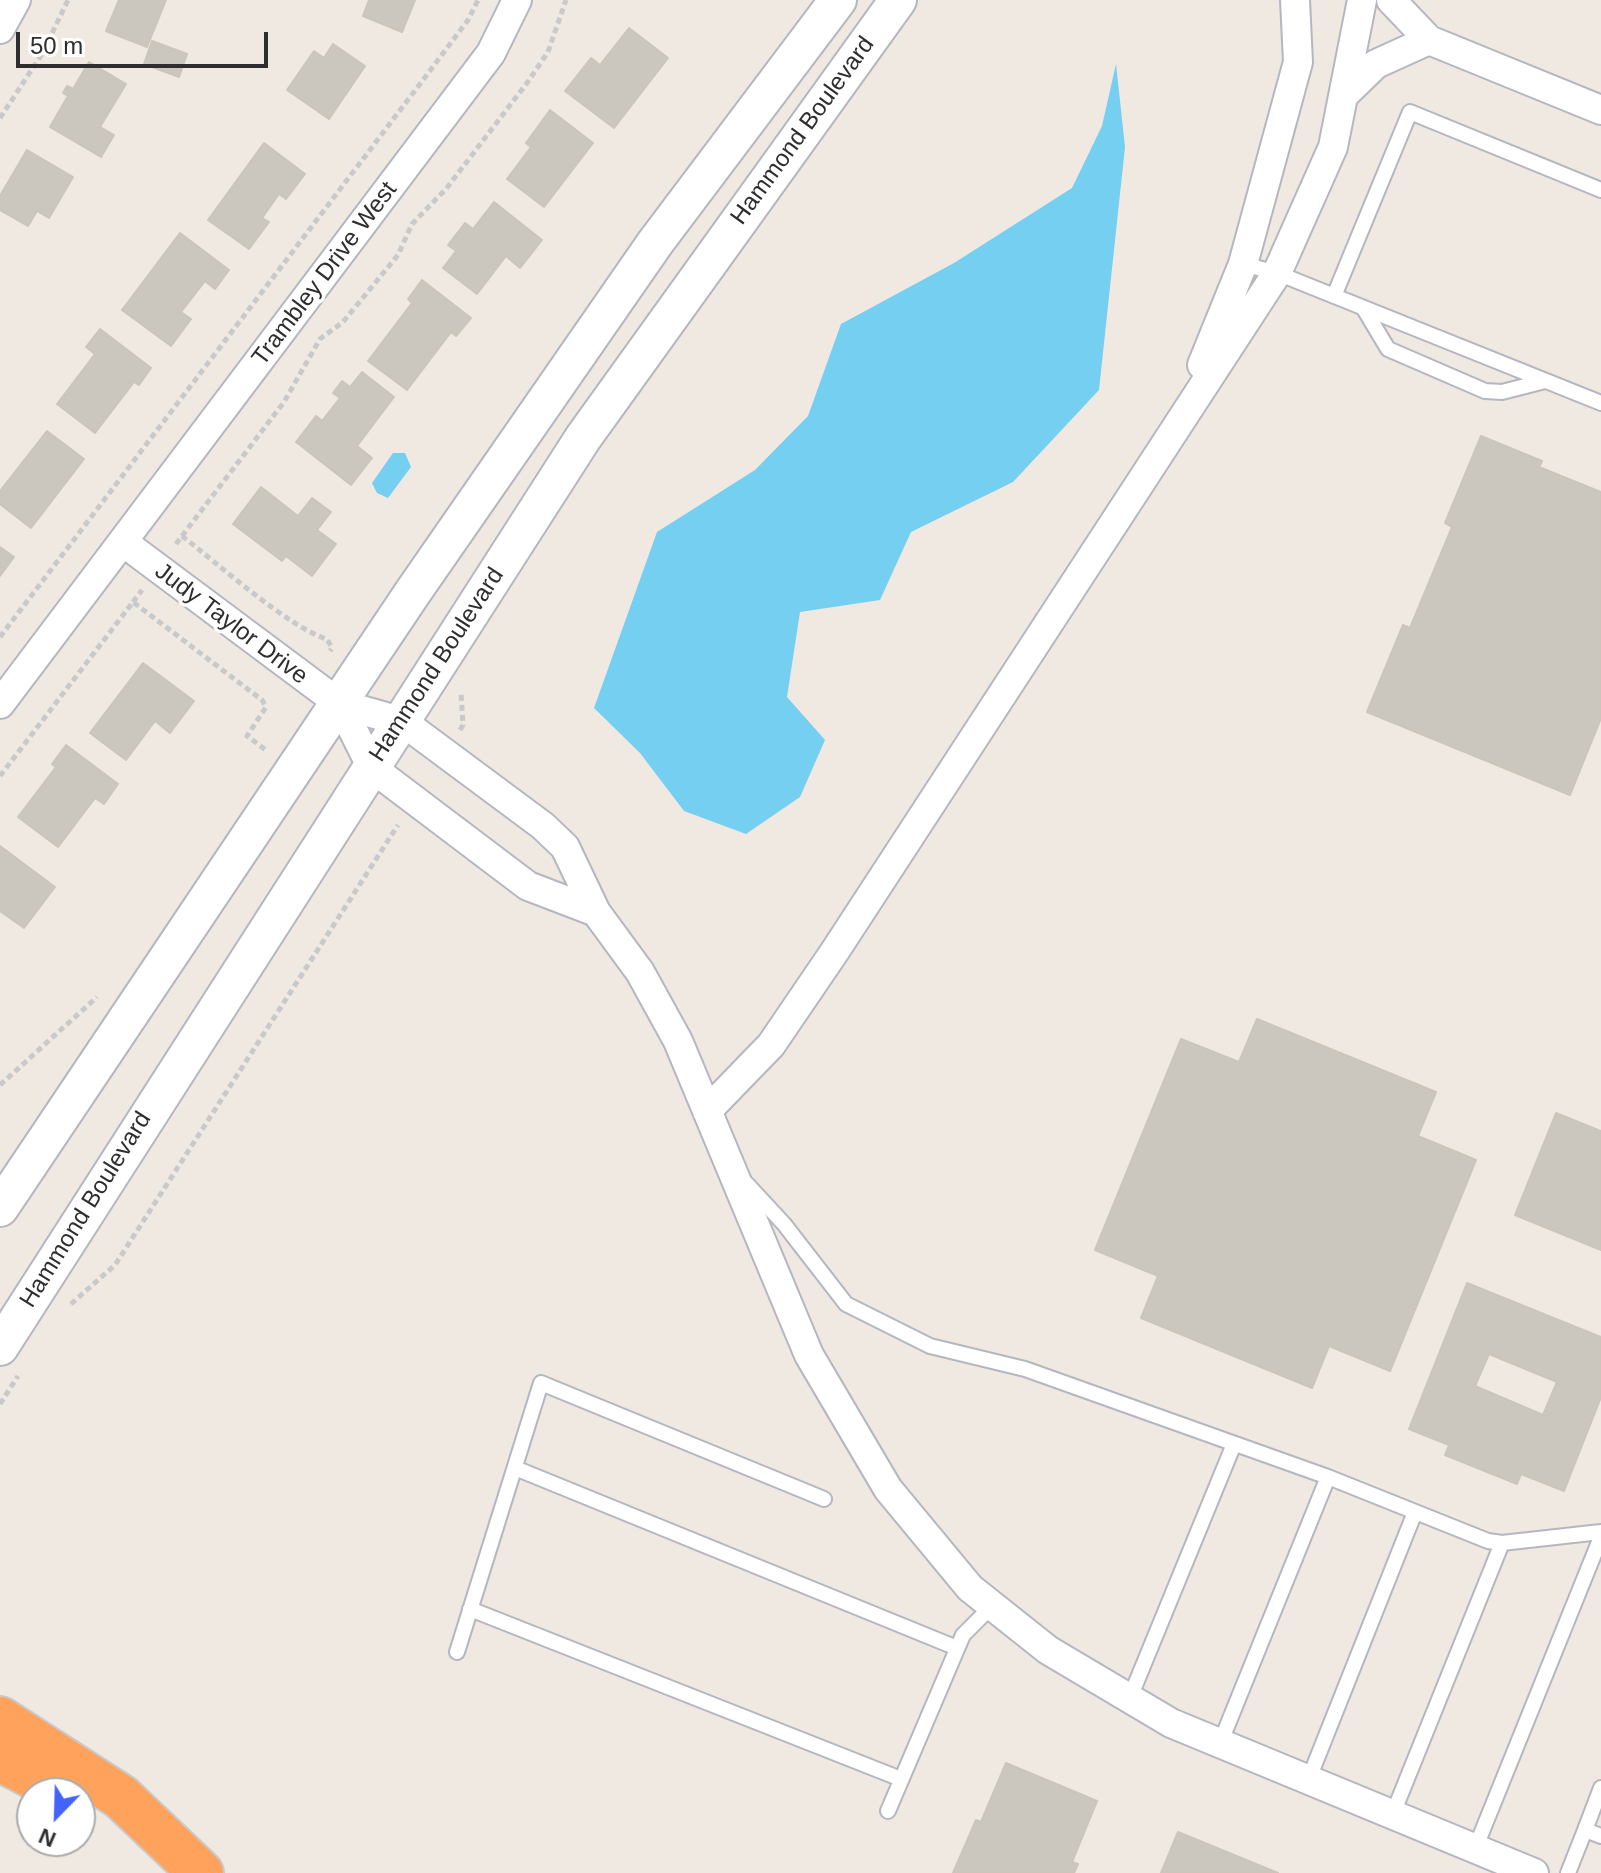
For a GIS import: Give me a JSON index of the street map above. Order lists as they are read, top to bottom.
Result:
{
  "streets": {
    "street": ["Hammond Boulevard", "Trambley Drive West", "Judy Taylor Drive"]
  },
  "crossings": [
    ["Hammond Boulevard", "Judy Taylor Drive"],
    ["Trambley Drive West", "Judy Taylor Drive"]
  ],
  "scale_bar": "50 m",
  "north": "bottom left"
}
